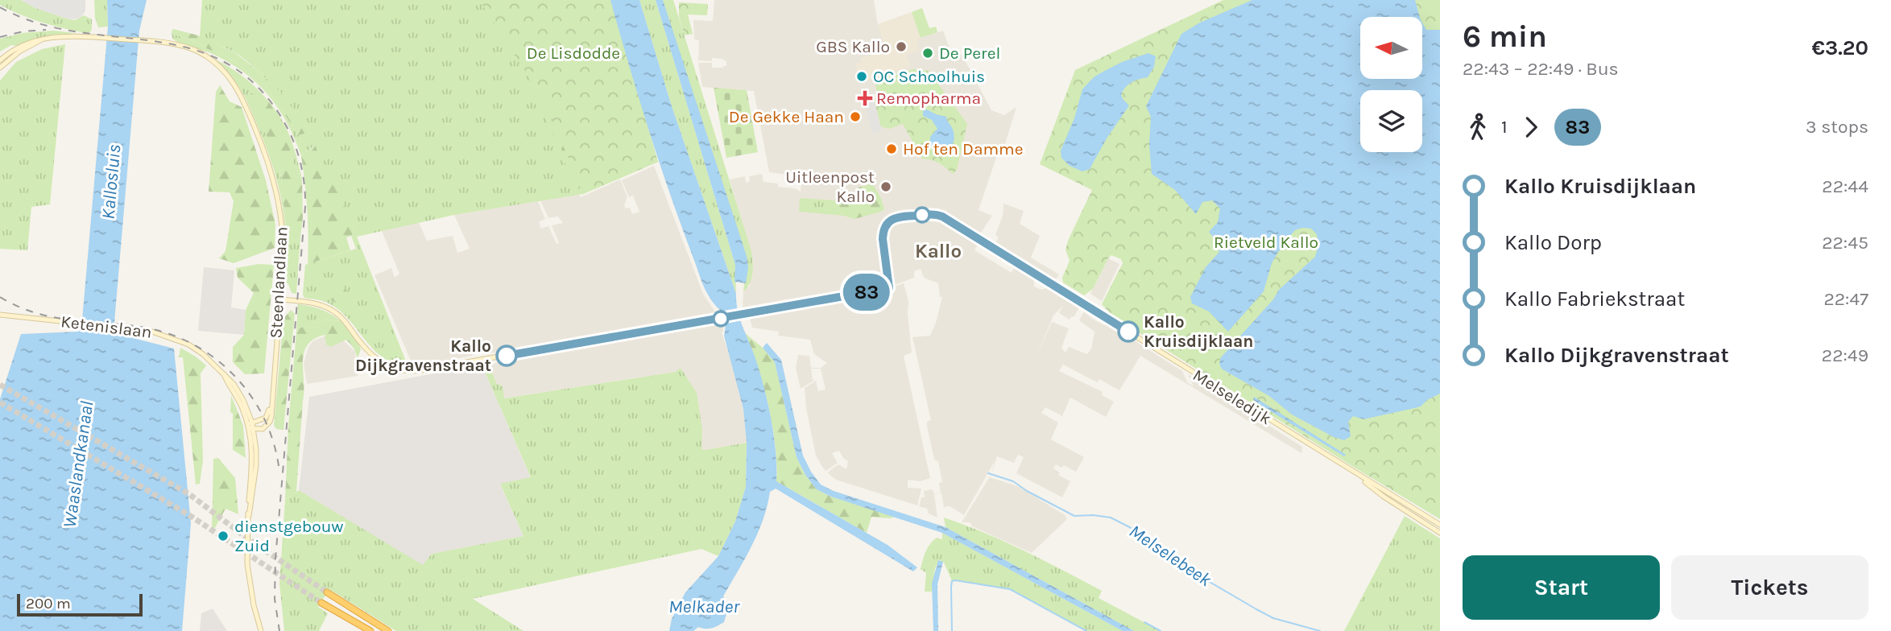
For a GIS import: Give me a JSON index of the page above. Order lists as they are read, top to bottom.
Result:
{
  "streets": {
    "main road": ["Steenlandlaan", "Ketenislaan", "Melseledijk"]
  },
  "crossings": [
    ["Steenlandlaan", "Ketenislaan"],
    ["Steenlandlaan", "Melseledijk"]
  ],
  "districts": ["Kallo"],
  "water": [
    "Kallosluis",
    "Waaslandkanaal",
    "Melselebeek",
    "Melkader"
  ],
  "parks": ["De Lisdodde", "Rietveld Kallo"],
  "places": {
    "other": [
      "GBS Kallo",
      "De Perel",
      "OC Schoolhuis",
      "De Gekke Haan",
      "Hof ten Damme",
      "Uitleenpost Kallo",
      "Kallo Kruisdijklaan",
      "Kallo Dijkgravenstraat",
      "dienstgebouw Zuid"
    ],
    "health": ["Remopharma"]
  },
  "lines": ["bus line 83"],
  "scale_bar": "200 m",
  "north": "left",
  "page": {
    "on_map": "83",
    "heading": ["6 min", "22:43 – 22:49 · Bus", "€3.20"],
    "legs": ["1", "83", "3 stops"],
    "list": [
      {
        "name": "Kallo Kruisdijklaan",
        "value": "22:44"
      },
      {
        "name": "Kallo Dorp",
        "value": "22:45"
      },
      {
        "name": "Kallo Fabriekstraat",
        "value": "22:47"
      },
      {
        "name": "Kallo Dijkgravenstraat",
        "value": "22:49"
      }
    ],
    "buttons": ["Start", "Tickets"],
    "scale": "200 m"
  }
}
